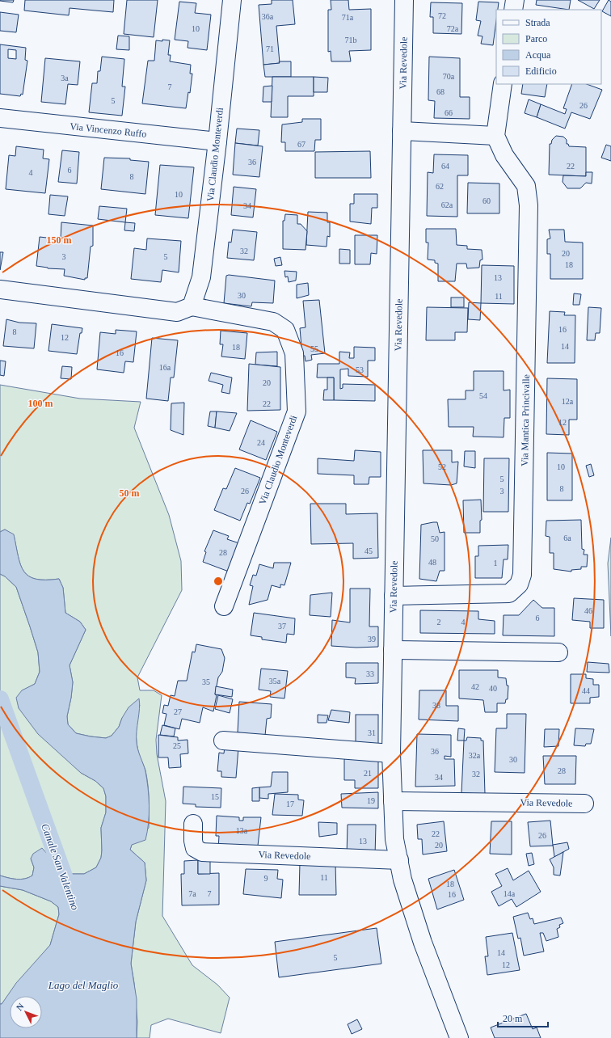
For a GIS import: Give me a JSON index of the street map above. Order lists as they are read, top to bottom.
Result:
{
  "streets": {
    "street": [
      "Via Revedole",
      "Via Vincenzo Ruffo",
      "Via Claudio Monteverdi",
      "Via Mantica Princivalle"
    ]
  },
  "crossings": [
    ["Via Revedole", "Via Mantica Princivalle"],
    ["Via Vincenzo Ruffo", "Via Claudio Monteverdi"]
  ],
  "water": ["Canale San Valentino", "Lago del Maglio"],
  "house_numbers": [
    "72",
    "36a",
    "71a",
    "10",
    "72a",
    "71b",
    "71",
    "70a",
    "3a",
    "7",
    "68",
    "5",
    "26",
    "66",
    "67",
    "36",
    "64",
    "22",
    "6",
    "4",
    "8",
    "62",
    "10",
    "60",
    "62a",
    "34",
    "32",
    "20",
    "3",
    "5",
    "18",
    "13",
    "30",
    "11",
    "16",
    "8",
    "12",
    "14",
    "18",
    "55",
    "16",
    "16a",
    "53",
    "20",
    "54",
    "12a",
    "22",
    "12",
    "24",
    "52",
    "10",
    "5",
    "8",
    "26",
    "3",
    "6a",
    "50",
    "45",
    "28",
    "48",
    "1",
    "46",
    "6",
    "2",
    "4",
    "37",
    "39",
    "33",
    "35a",
    "35",
    "42",
    "40",
    "44",
    "38",
    "27",
    "31",
    "25",
    "36",
    "32a",
    "30",
    "28",
    "21",
    "32",
    "34",
    "15",
    "19",
    "17",
    "13a",
    "22",
    "26",
    "13",
    "20",
    "11",
    "9",
    "18",
    "7a",
    "7",
    "14a",
    "16",
    "14",
    "5",
    "12"
  ],
  "legend": [
    "Strada",
    "Parco",
    "Acqua",
    "Edificio"
  ],
  "scale_bar": "20 m",
  "north": "top left",
  "rings": ["150 m", "100 m", "50 m"]
}
